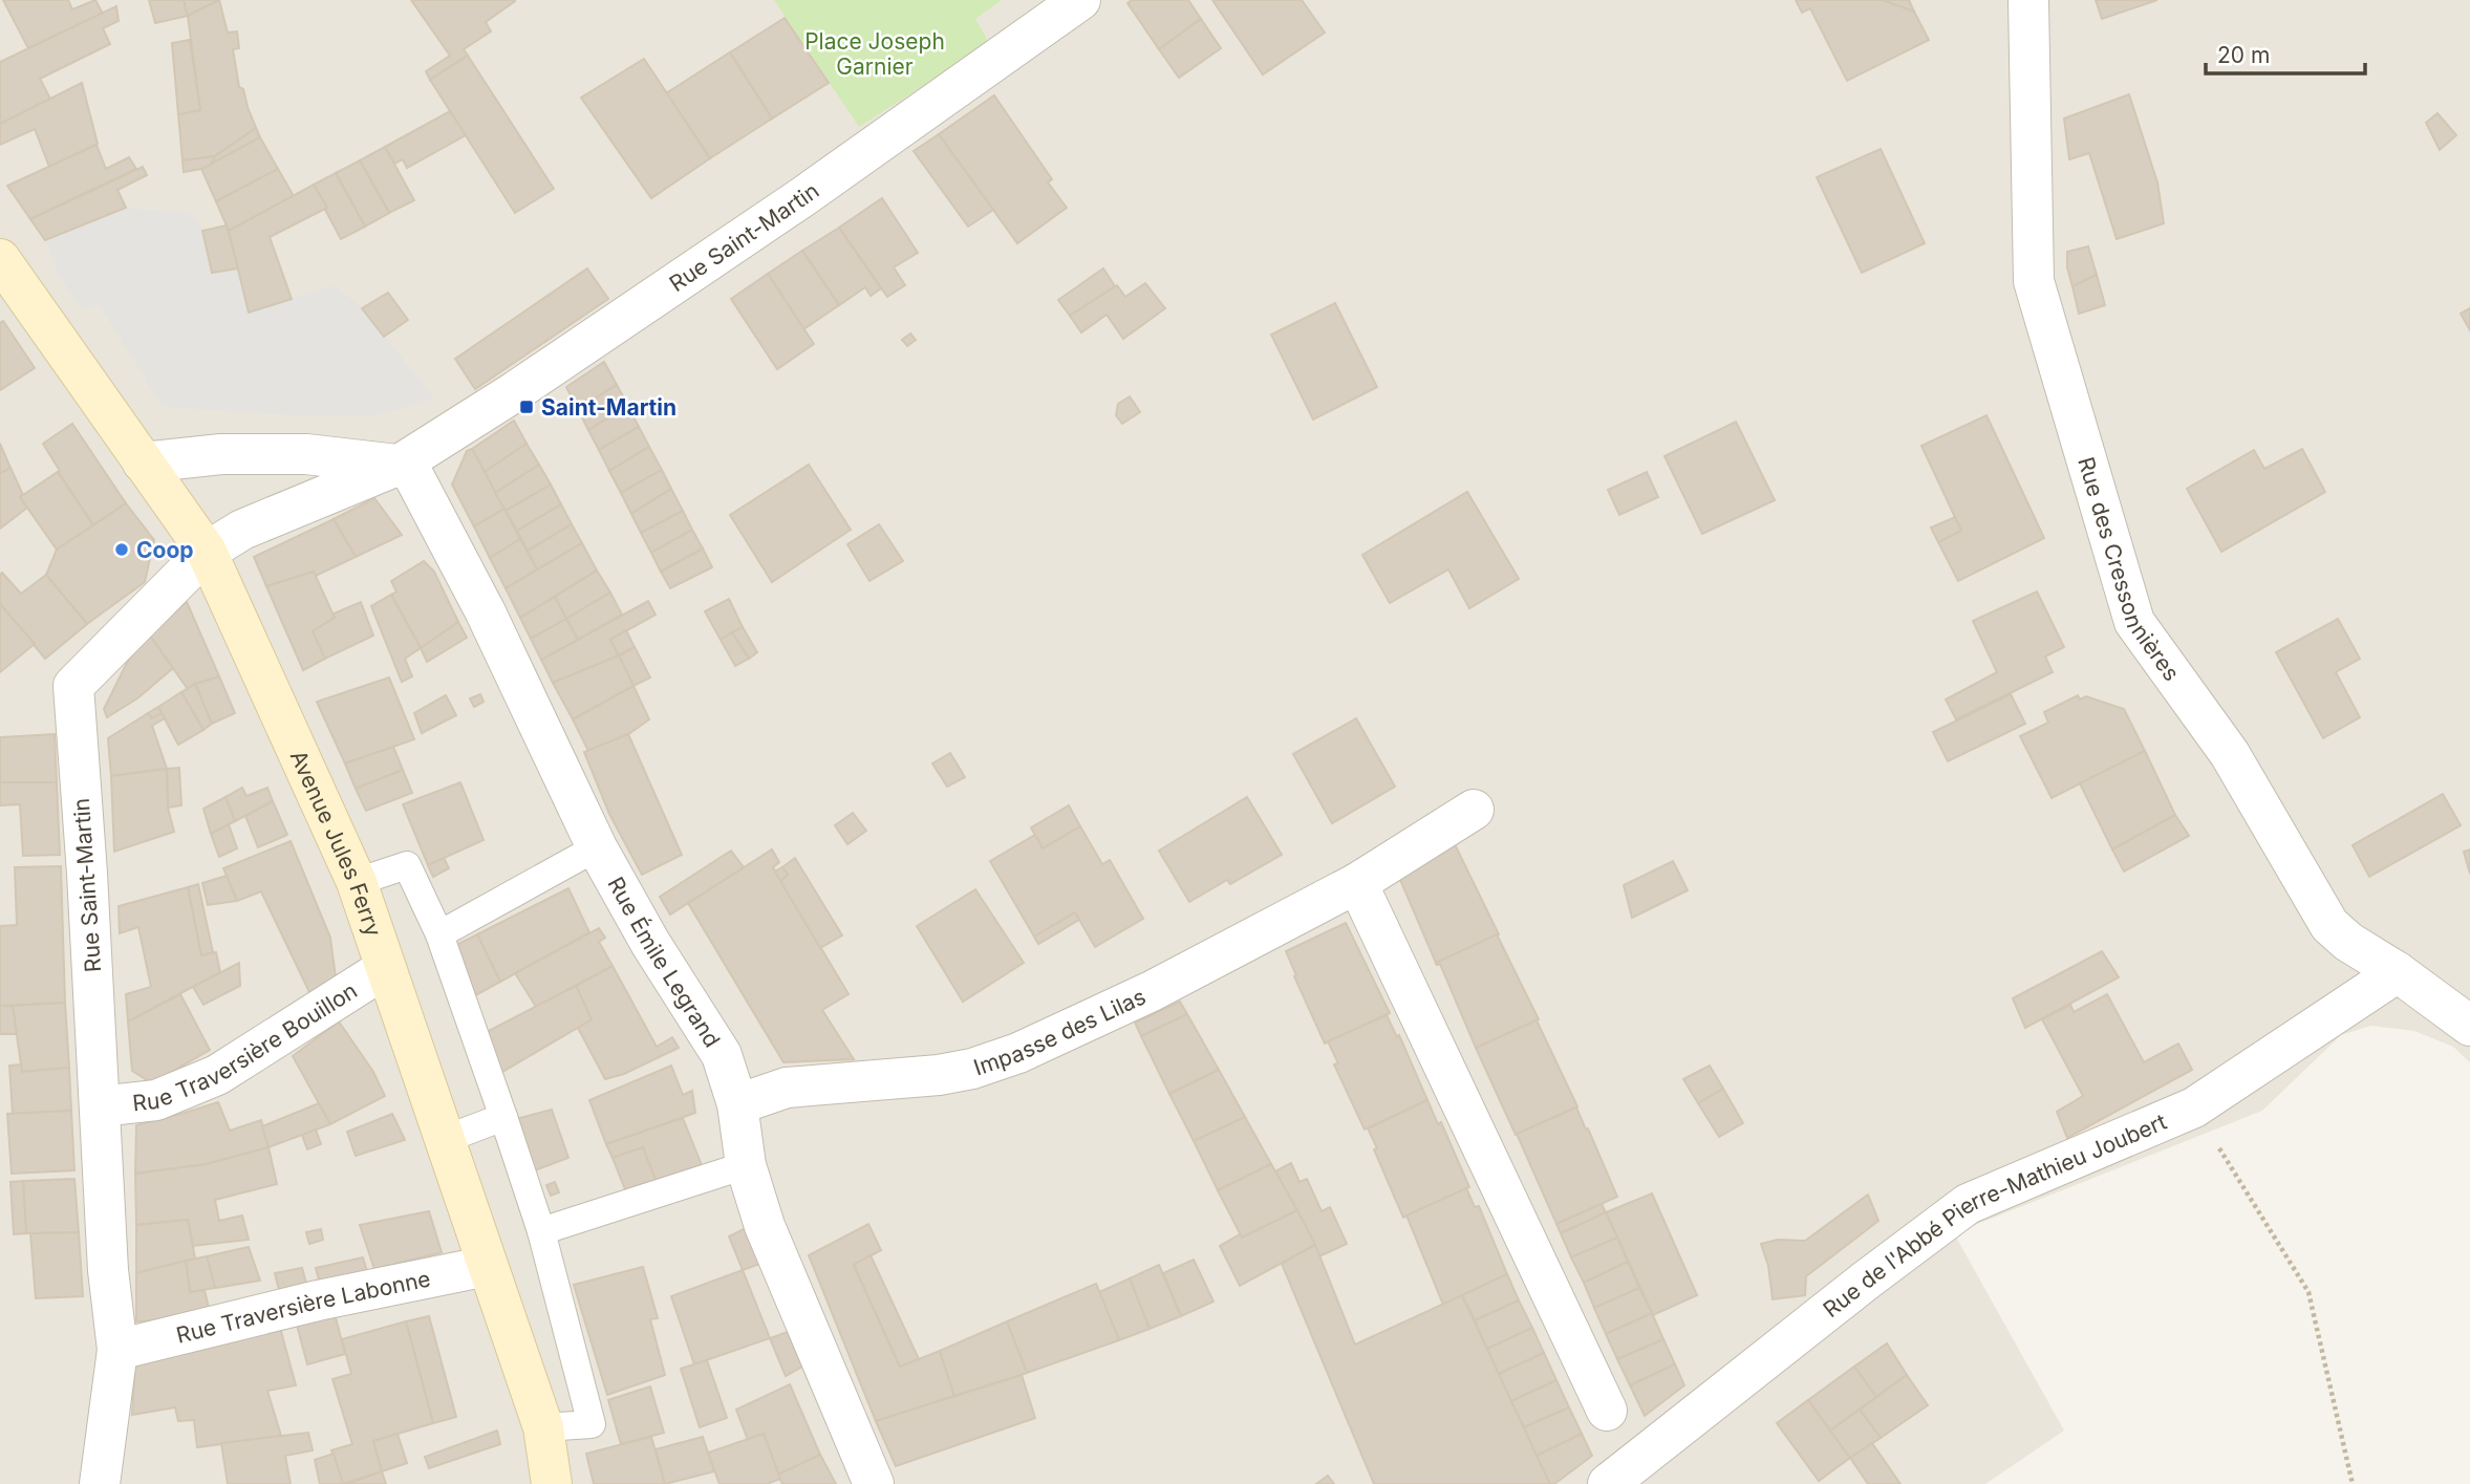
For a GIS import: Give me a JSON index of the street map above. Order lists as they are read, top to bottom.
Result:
{
  "streets": {
    "street": [
      "Rue Saint-Martin",
      "Rue des Cressonnières",
      "Avenue Jules Ferry",
      "Rue Émile Legrand",
      "Impasse des Lilas",
      "Rue Traversière Bouillon",
      "Rue de l'Abbé Pierre-Mathieu Joubert",
      "Rue Traversière Labonne"
    ]
  },
  "crossings": [
    ["Rue Saint-Martin", "Avenue Jules Ferry"],
    ["Rue Saint-Martin", "Rue Émile Legrand"],
    ["Rue Saint-Martin", "Rue Traversière Bouillon"],
    ["Rue Saint-Martin", "Rue Traversière Labonne"],
    ["Rue des Cressonnières", "Rue de l'Abbé Pierre-Mathieu Joubert"],
    ["Avenue Jules Ferry", "Rue Traversière Bouillon"],
    ["Avenue Jules Ferry", "Rue Traversière Labonne"],
    ["Rue Émile Legrand", "Impasse des Lilas"]
  ],
  "parks": ["Place Joseph Garnier"],
  "places": {
    "transit": ["Saint-Martin"],
    "other": ["Coop"]
  },
  "scale_bar": "20 m"
}
